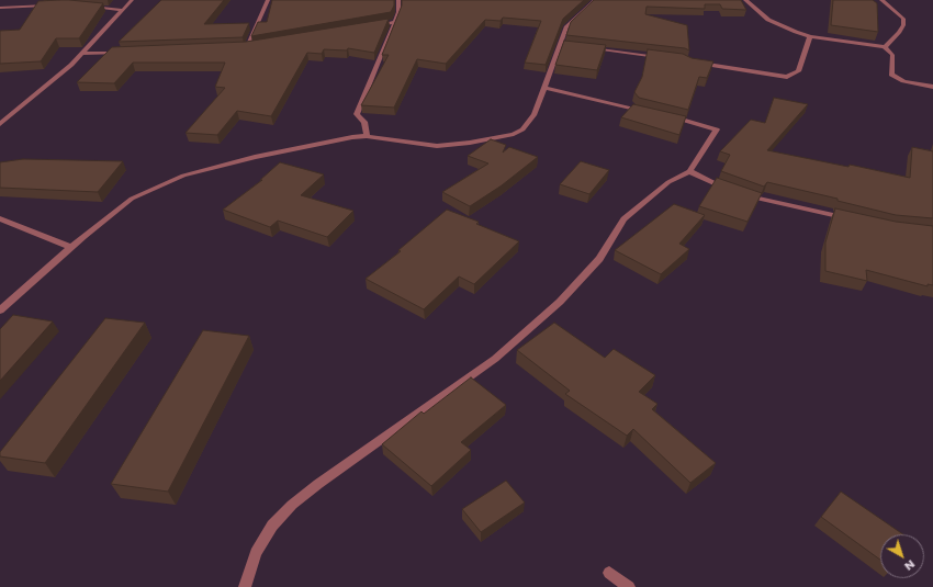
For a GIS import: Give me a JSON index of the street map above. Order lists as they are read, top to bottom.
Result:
{
  "north": "bottom right"
}
